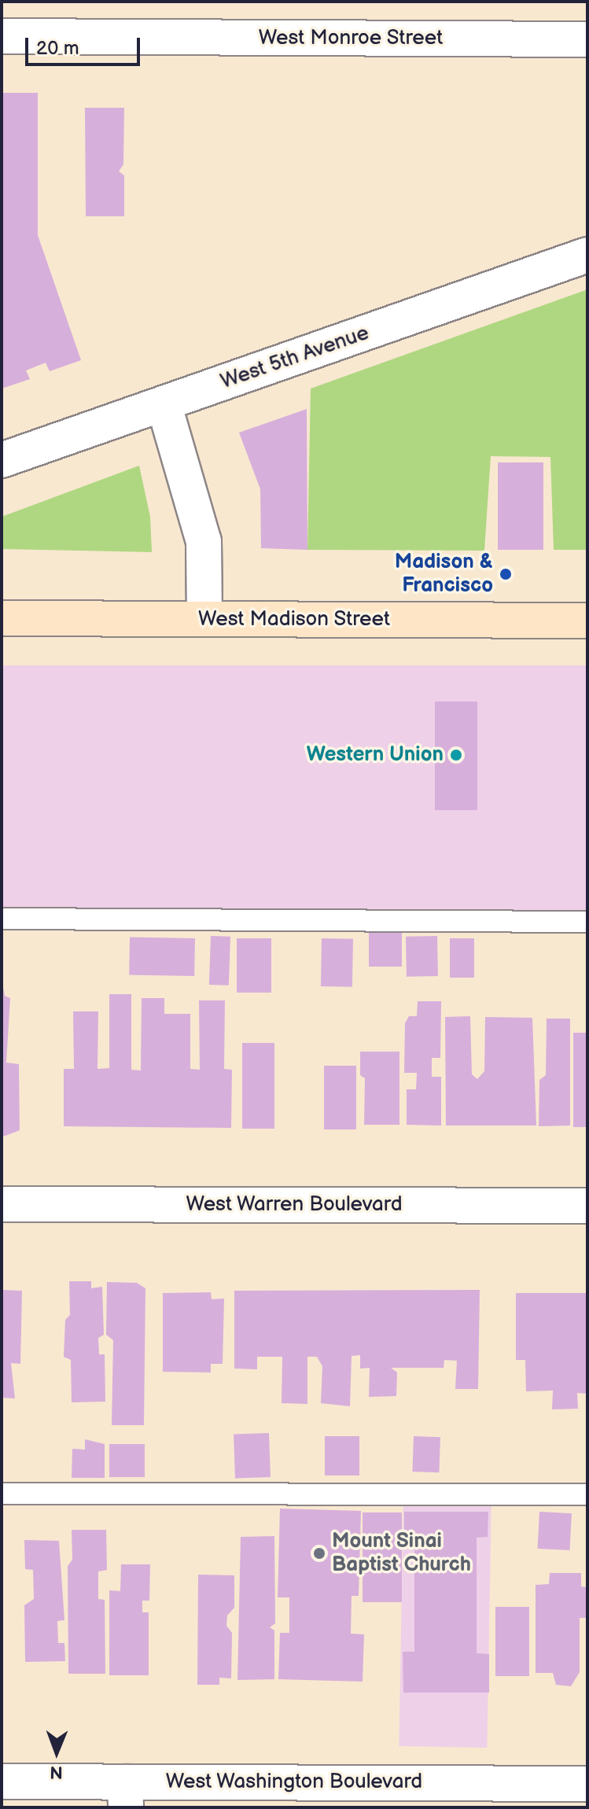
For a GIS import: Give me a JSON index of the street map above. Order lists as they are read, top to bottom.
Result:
{
  "streets": {
    "main road": ["West Madison Street"],
    "street": [
      "West Monroe Street",
      "West 5th Avenue",
      "West Warren Boulevard",
      "West Washington Boulevard"
    ]
  },
  "places": ["Madison & Francisco", "Western Union", "Mount Sinai Baptist Church"],
  "scale_bar": "20 m",
  "north": "bottom"
}
